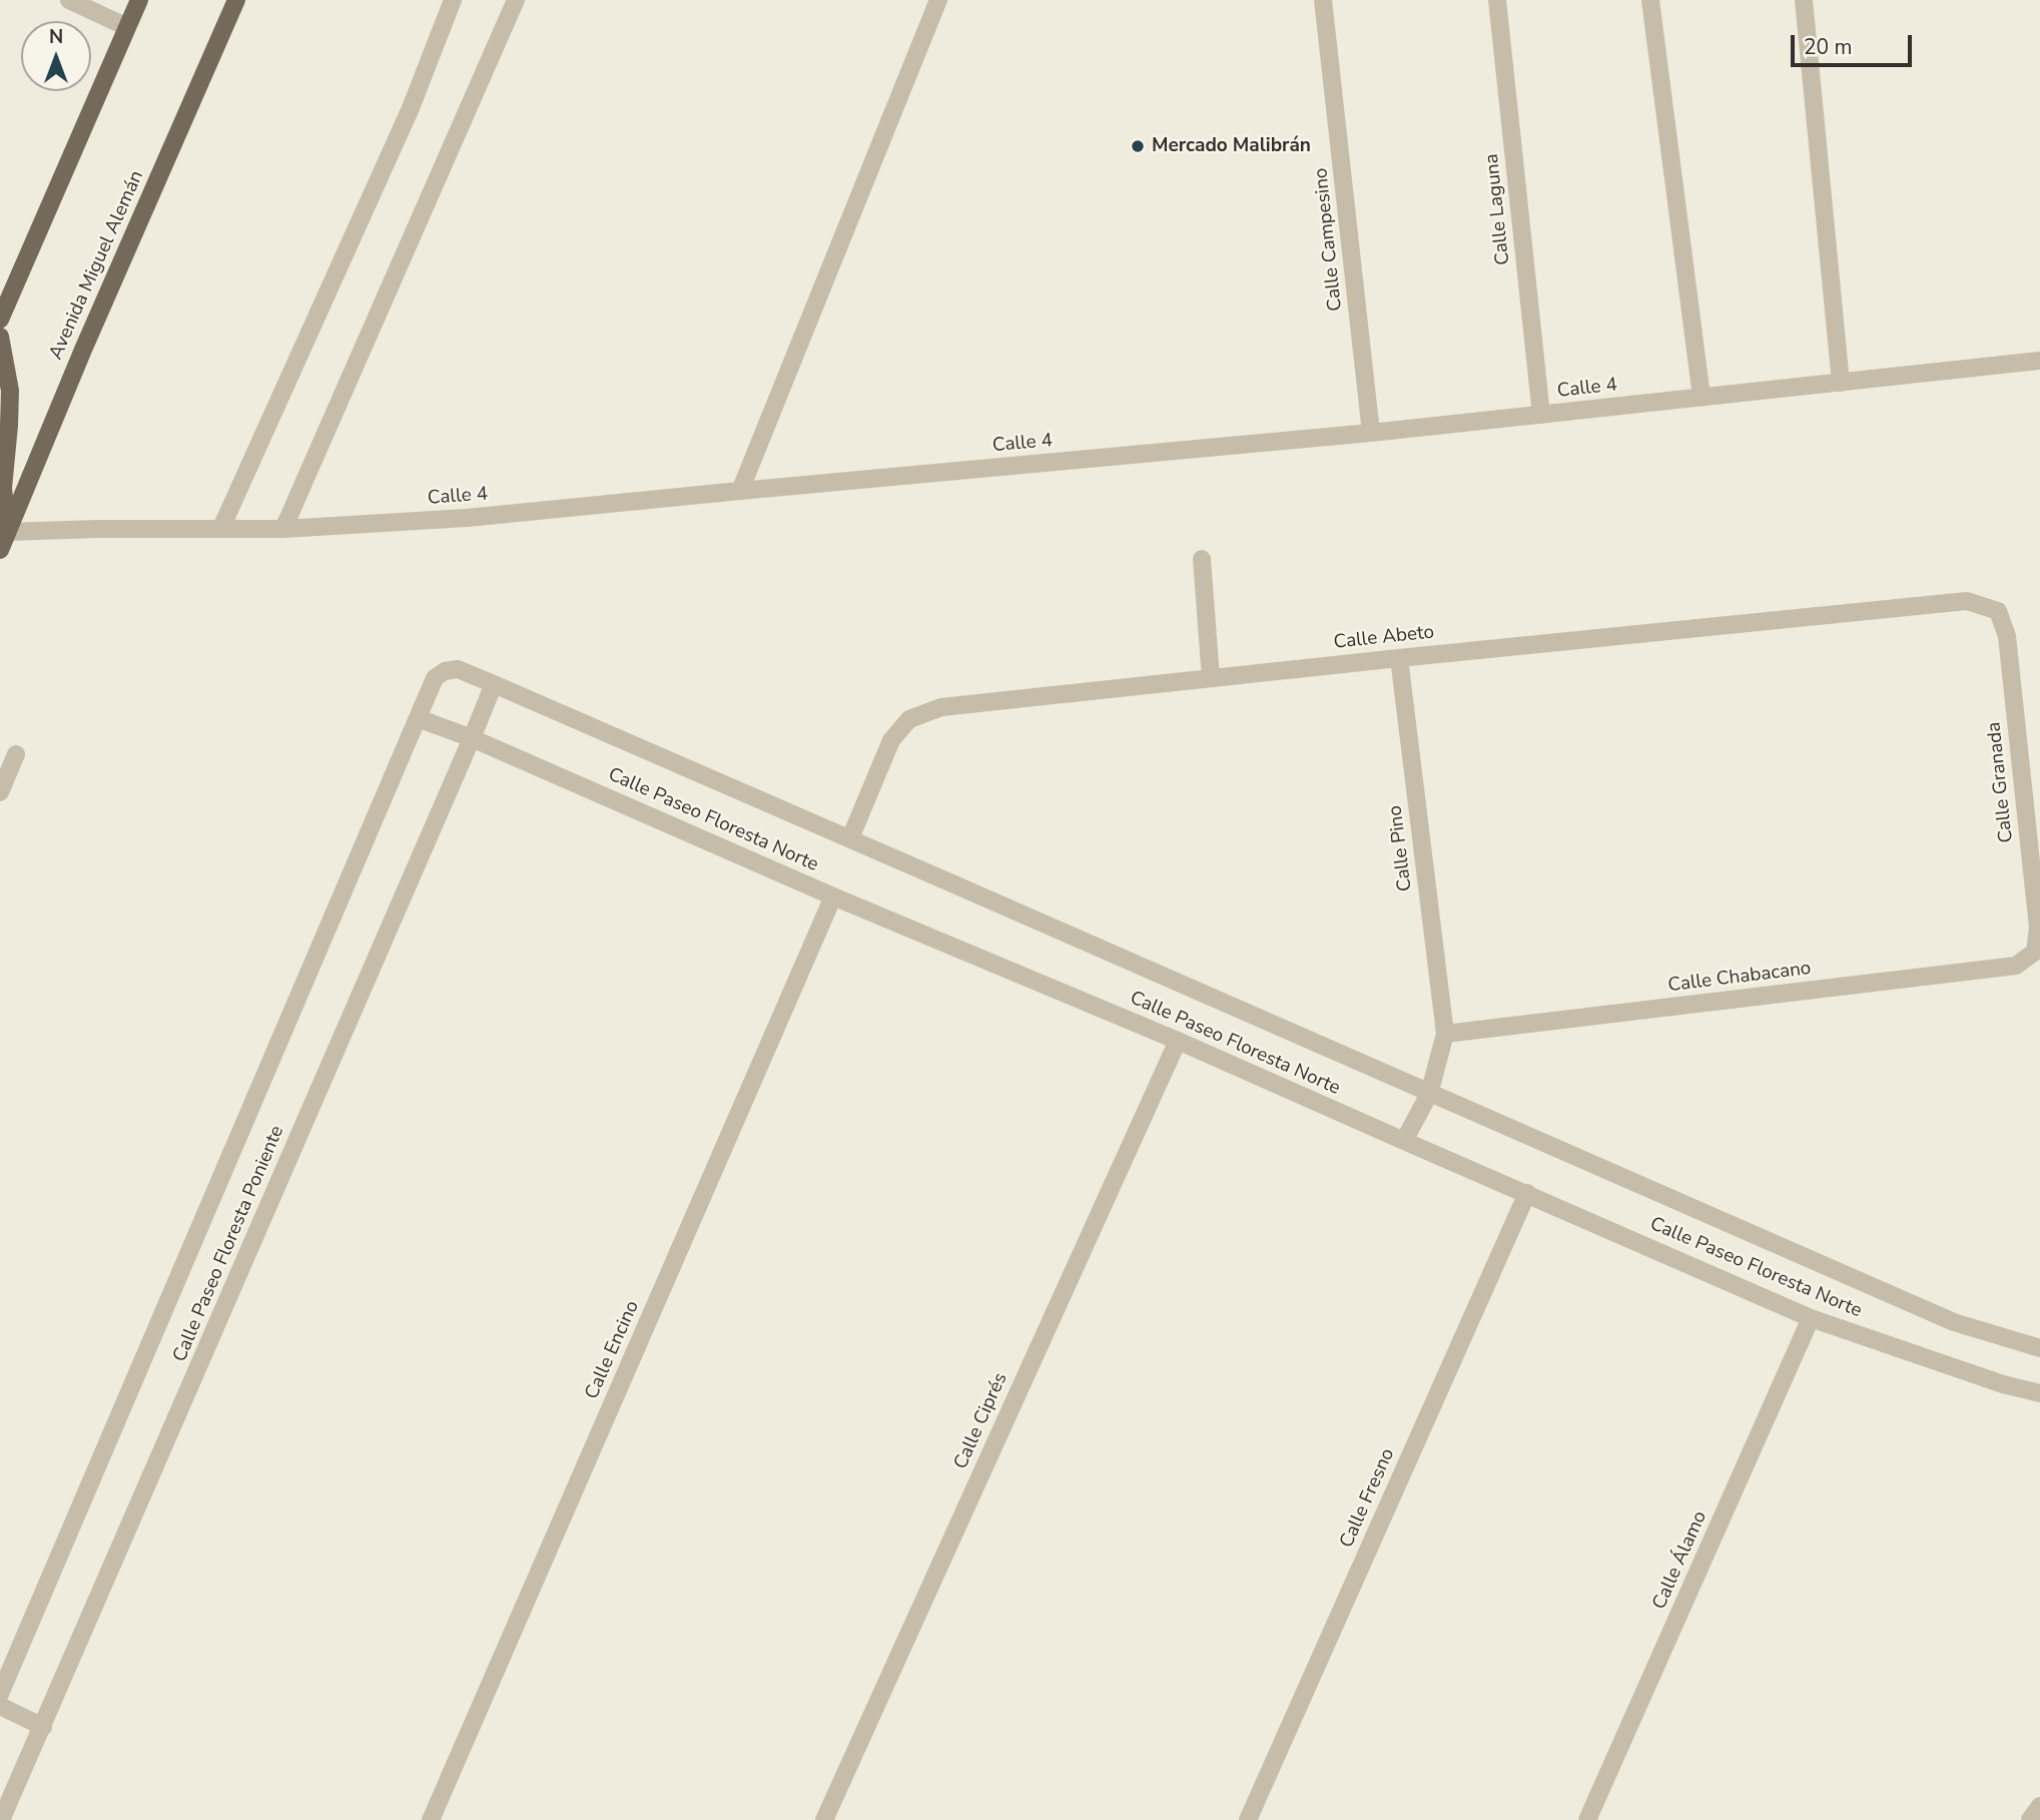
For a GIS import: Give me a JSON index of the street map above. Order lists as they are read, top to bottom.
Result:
{
  "streets": {
    "main road": ["Avenida Miguel Alemán"],
    "street": [
      "Calle Laguna",
      "Calle Campesino",
      "Calle 4",
      "Calle Abeto",
      "Calle Granada",
      "Calle Paseo Floresta Norte",
      "Calle Pino",
      "Calle Chabacano",
      "Calle Paseo Floresta Poniente",
      "Calle Encino",
      "Calle Ciprés",
      "Calle Fresno",
      "Calle Álamo"
    ]
  },
  "crossings": [
    ["Calle Laguna", "Calle 4"],
    ["Calle Campesino", "Calle 4"],
    ["Avenida Miguel Alemán", "Calle 4"],
    ["Calle Abeto", "Calle Granada"],
    ["Calle Abeto", "Calle Paseo Floresta Norte"],
    ["Calle Abeto", "Calle Pino"],
    ["Calle Granada", "Calle Chabacano"],
    ["Calle Paseo Floresta Norte", "Calle Paseo Floresta Poniente"],
    ["Calle Paseo Floresta Norte", "Calle Encino"],
    ["Calle Paseo Floresta Norte", "Calle Ciprés"],
    ["Calle Paseo Floresta Norte", "Calle Fresno"],
    ["Calle Paseo Floresta Norte", "Calle Álamo"],
    ["Calle Pino", "Calle Chabacano"]
  ],
  "places": ["Mercado Malibrán"],
  "scale_bar": "20 m",
  "north": "top"
}
